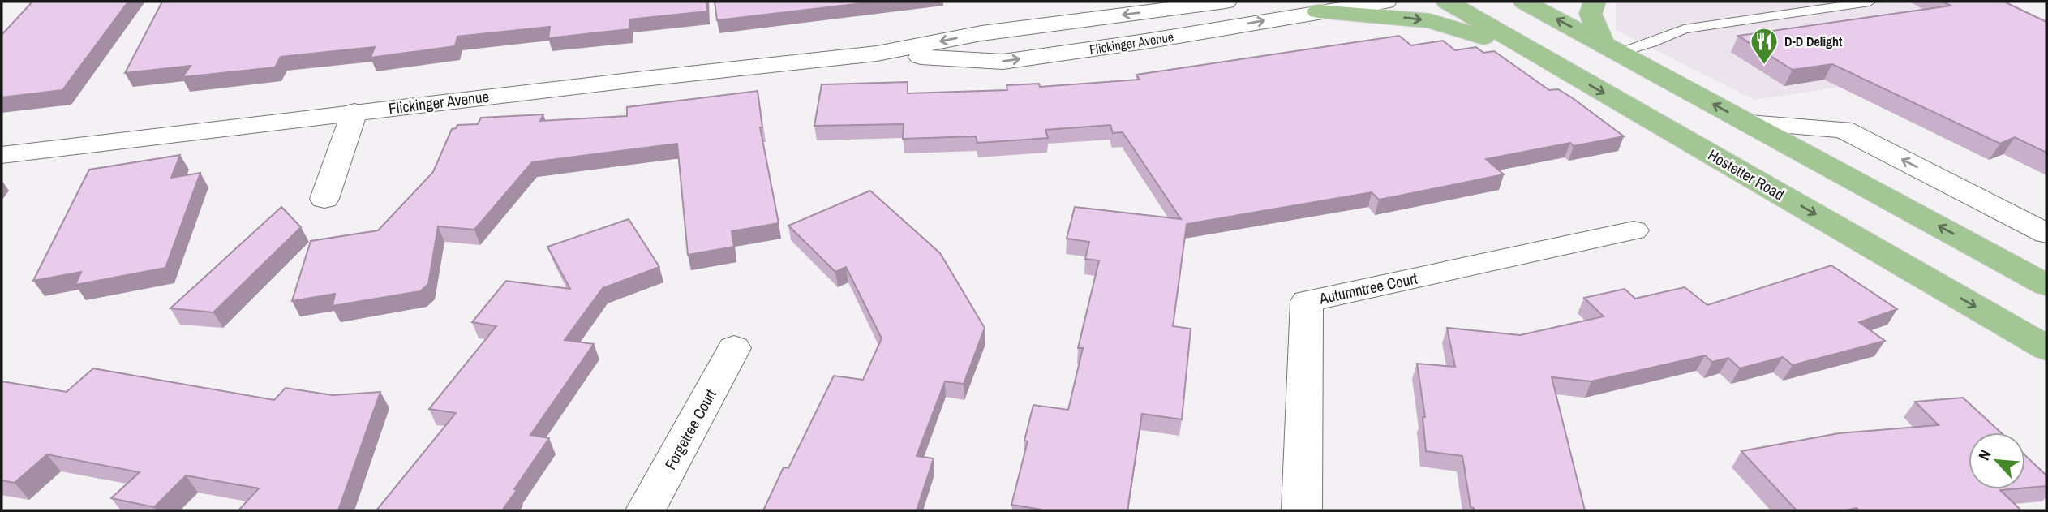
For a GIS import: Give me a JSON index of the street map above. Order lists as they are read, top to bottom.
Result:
{
  "streets": {
    "main road": ["Hostetter Road"],
    "street": ["Flickinger Avenue", "Autumntree Court", "Forgetree Court"]
  },
  "places": {
    "restaurant": ["D-D Delight"]
  },
  "north": "top left"
}
